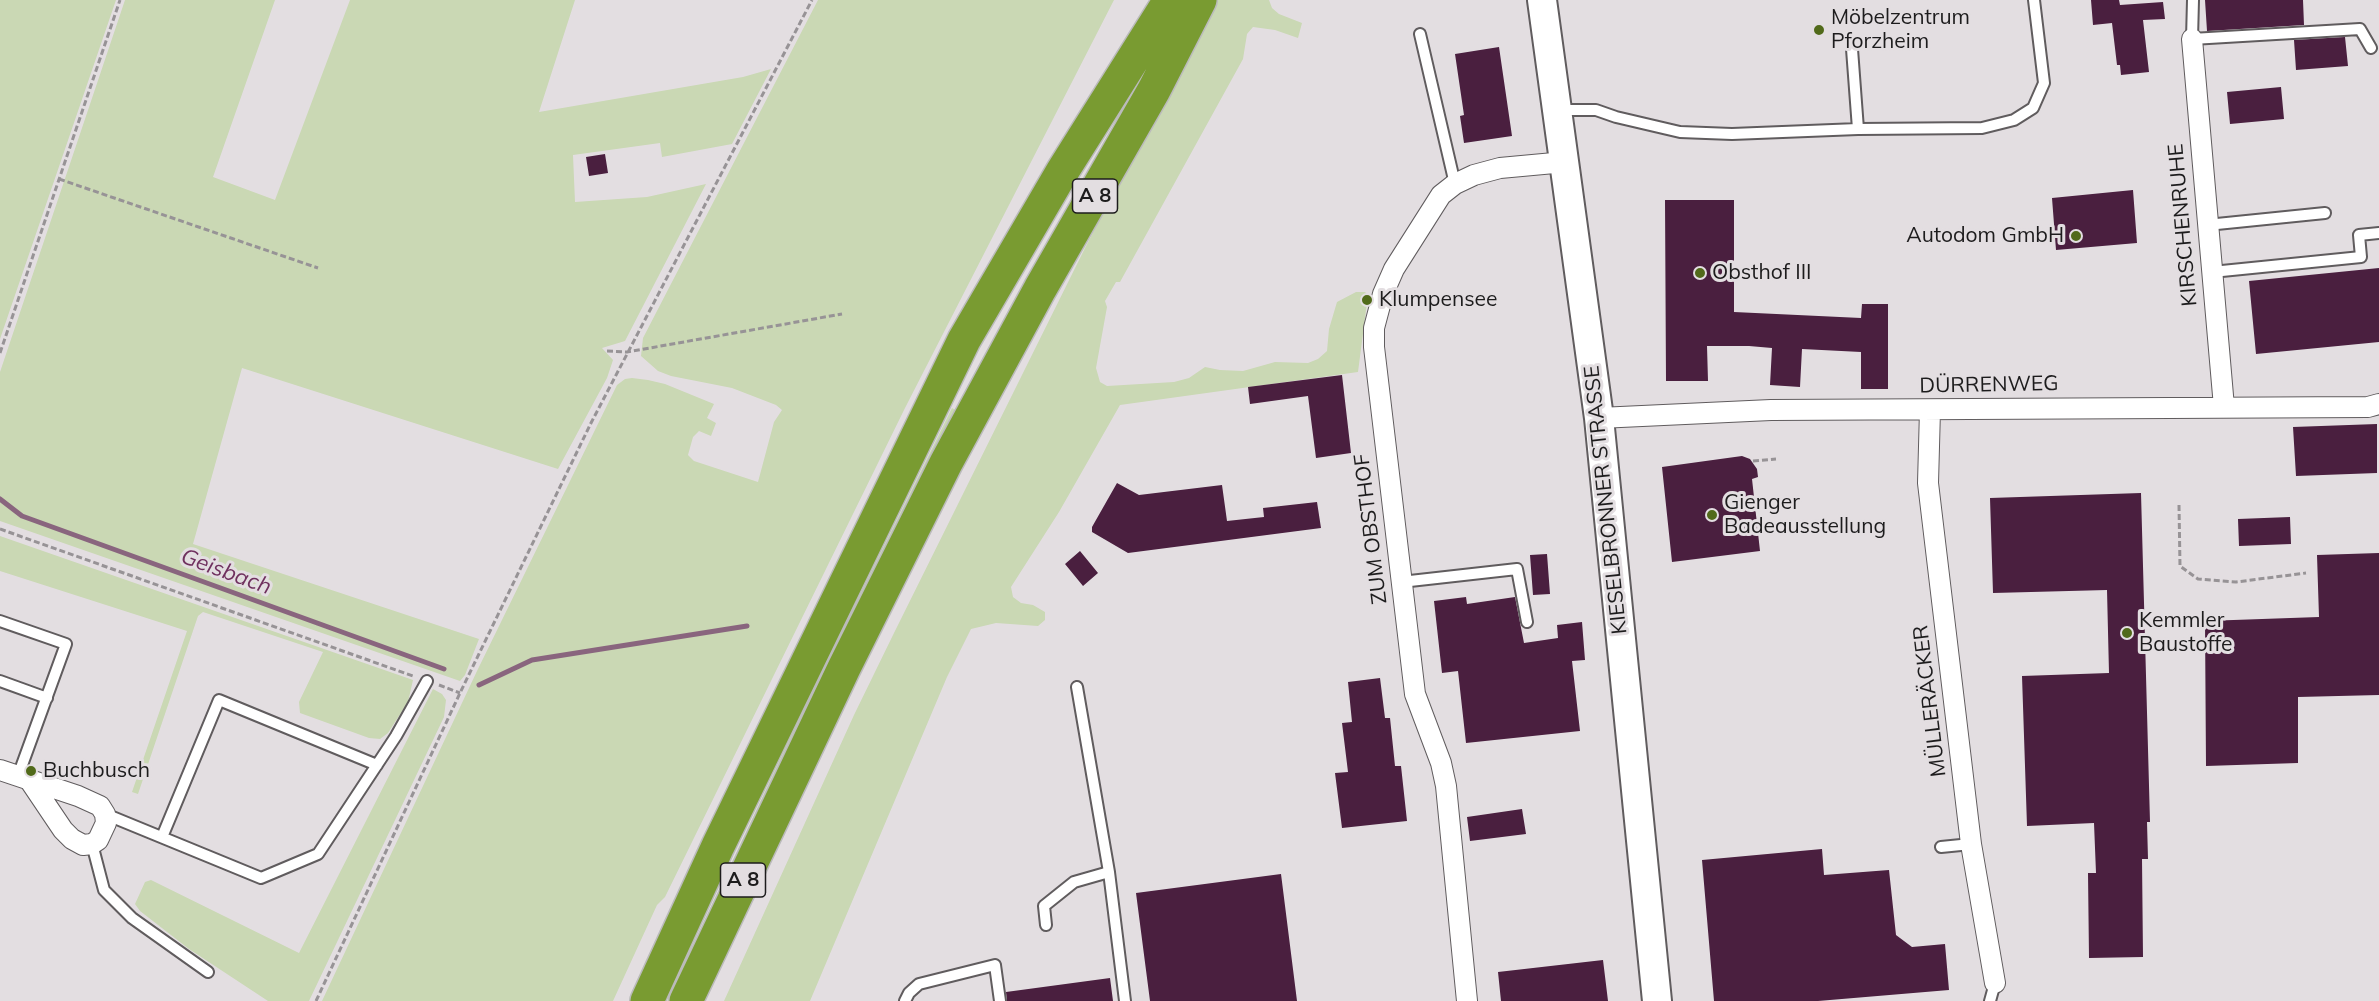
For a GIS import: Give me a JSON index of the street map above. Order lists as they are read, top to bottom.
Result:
{
  "streets": {
    "highway": ["A 8"],
    "street": [
      "KIRSCHENRUHE",
      "DÜRRENWEG",
      "KIESELBRONNER STRASSE",
      "ZUM OBSTHOF",
      "MÜLLERÄCKER"
    ]
  },
  "crossings": [
    ["KIRSCHENRUHE", "DÜRRENWEG"],
    ["DÜRRENWEG", "KIESELBRONNER STRASSE"],
    ["DÜRRENWEG", "MÜLLERÄCKER"],
    ["KIESELBRONNER STRASSE", "ZUM OBSTHOF"]
  ],
  "water": ["Geisbach"],
  "places": [
    "Möbelzentrum Pforzheim",
    "Autodom GmbH",
    "Obsthof III",
    "Klumpensee",
    "Gienger Badeausstellung",
    "Kemmler Baustoffe",
    "Buchbusch"
  ]
}
